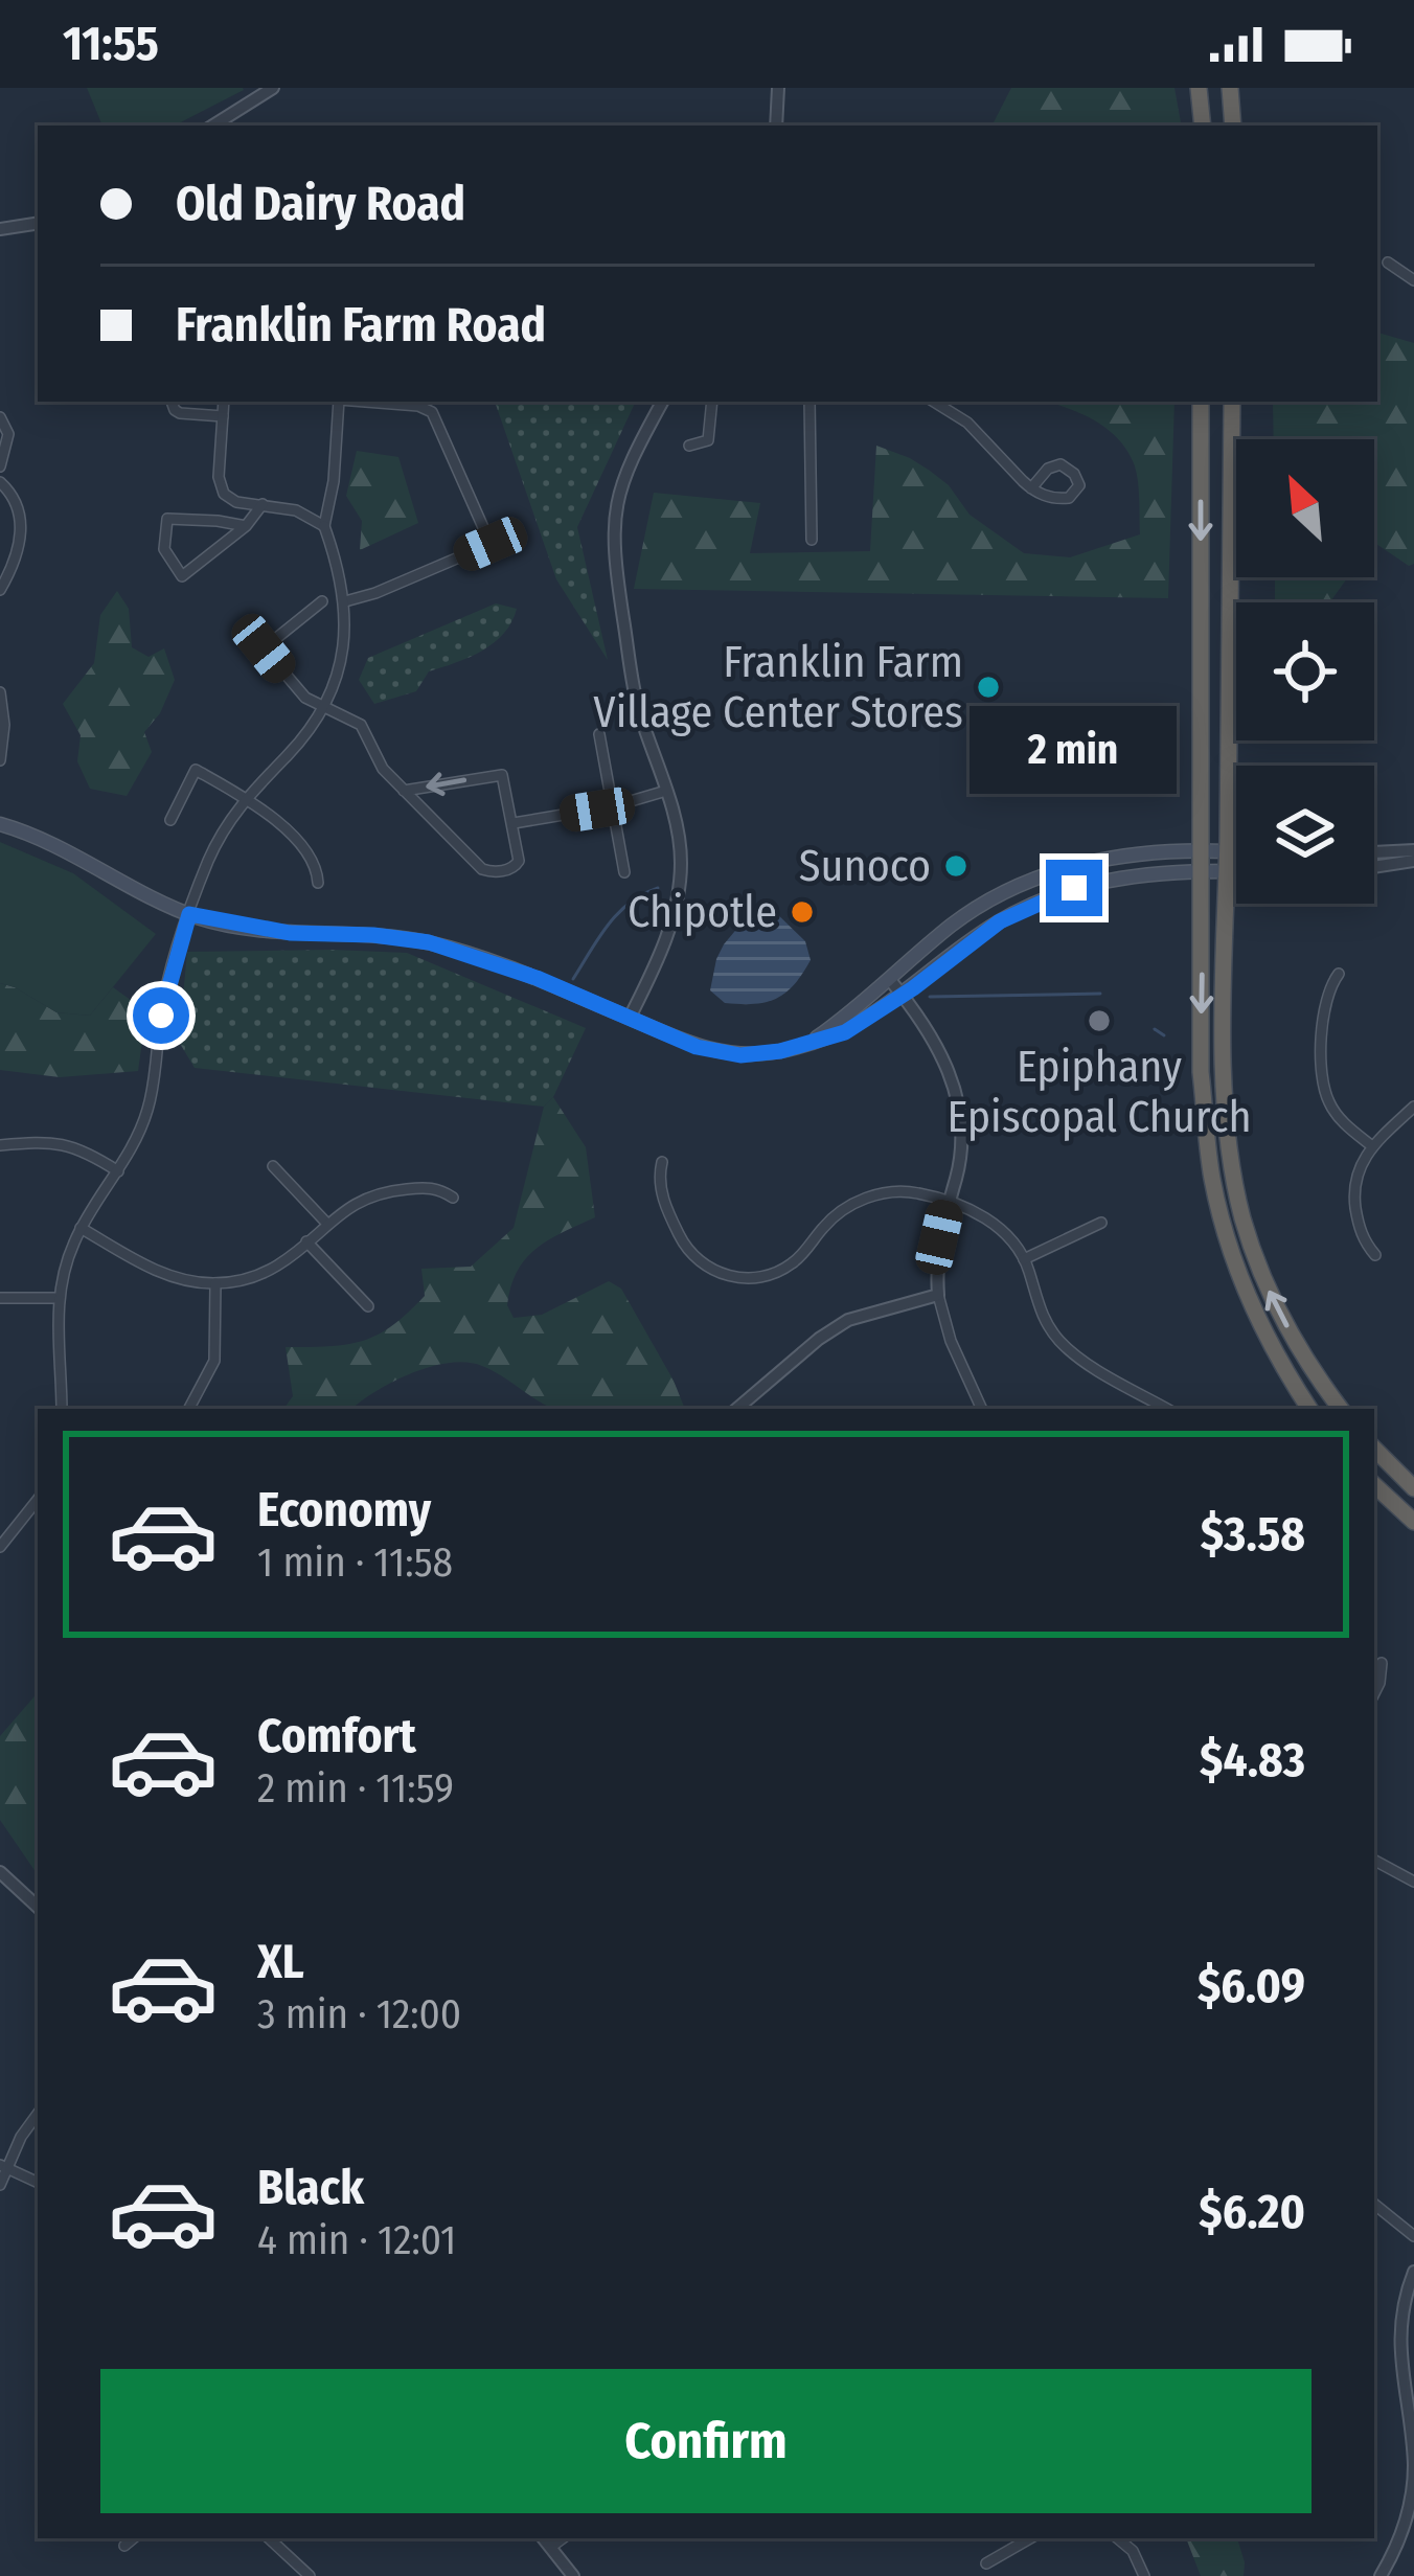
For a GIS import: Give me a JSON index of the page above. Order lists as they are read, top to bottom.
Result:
{
  "places": [
    "Franklin Farm Village Center Stores",
    "Sunoco",
    "Chipotle",
    "Epiphany Episcopal Church"
  ],
  "north": "top left",
  "page": {
    "status": "11:55",
    "banner": ["Old Dairy Road", "Franklin Farm Road"],
    "bubble": "2 min",
    "list": [
      {
        "name": "Economy",
        "note": "1 min · 11:58",
        "value": "$3.58"
      },
      {
        "name": "Comfort",
        "note": "2 min · 11:59",
        "value": "$4.83"
      },
      {
        "name": "XL",
        "note": "3 min · 12:00",
        "value": "$6.09"
      },
      {
        "name": "Black",
        "note": "4 min · 12:01",
        "value": "$6.20"
      }
    ],
    "buttons": "Confirm"
  }
}
